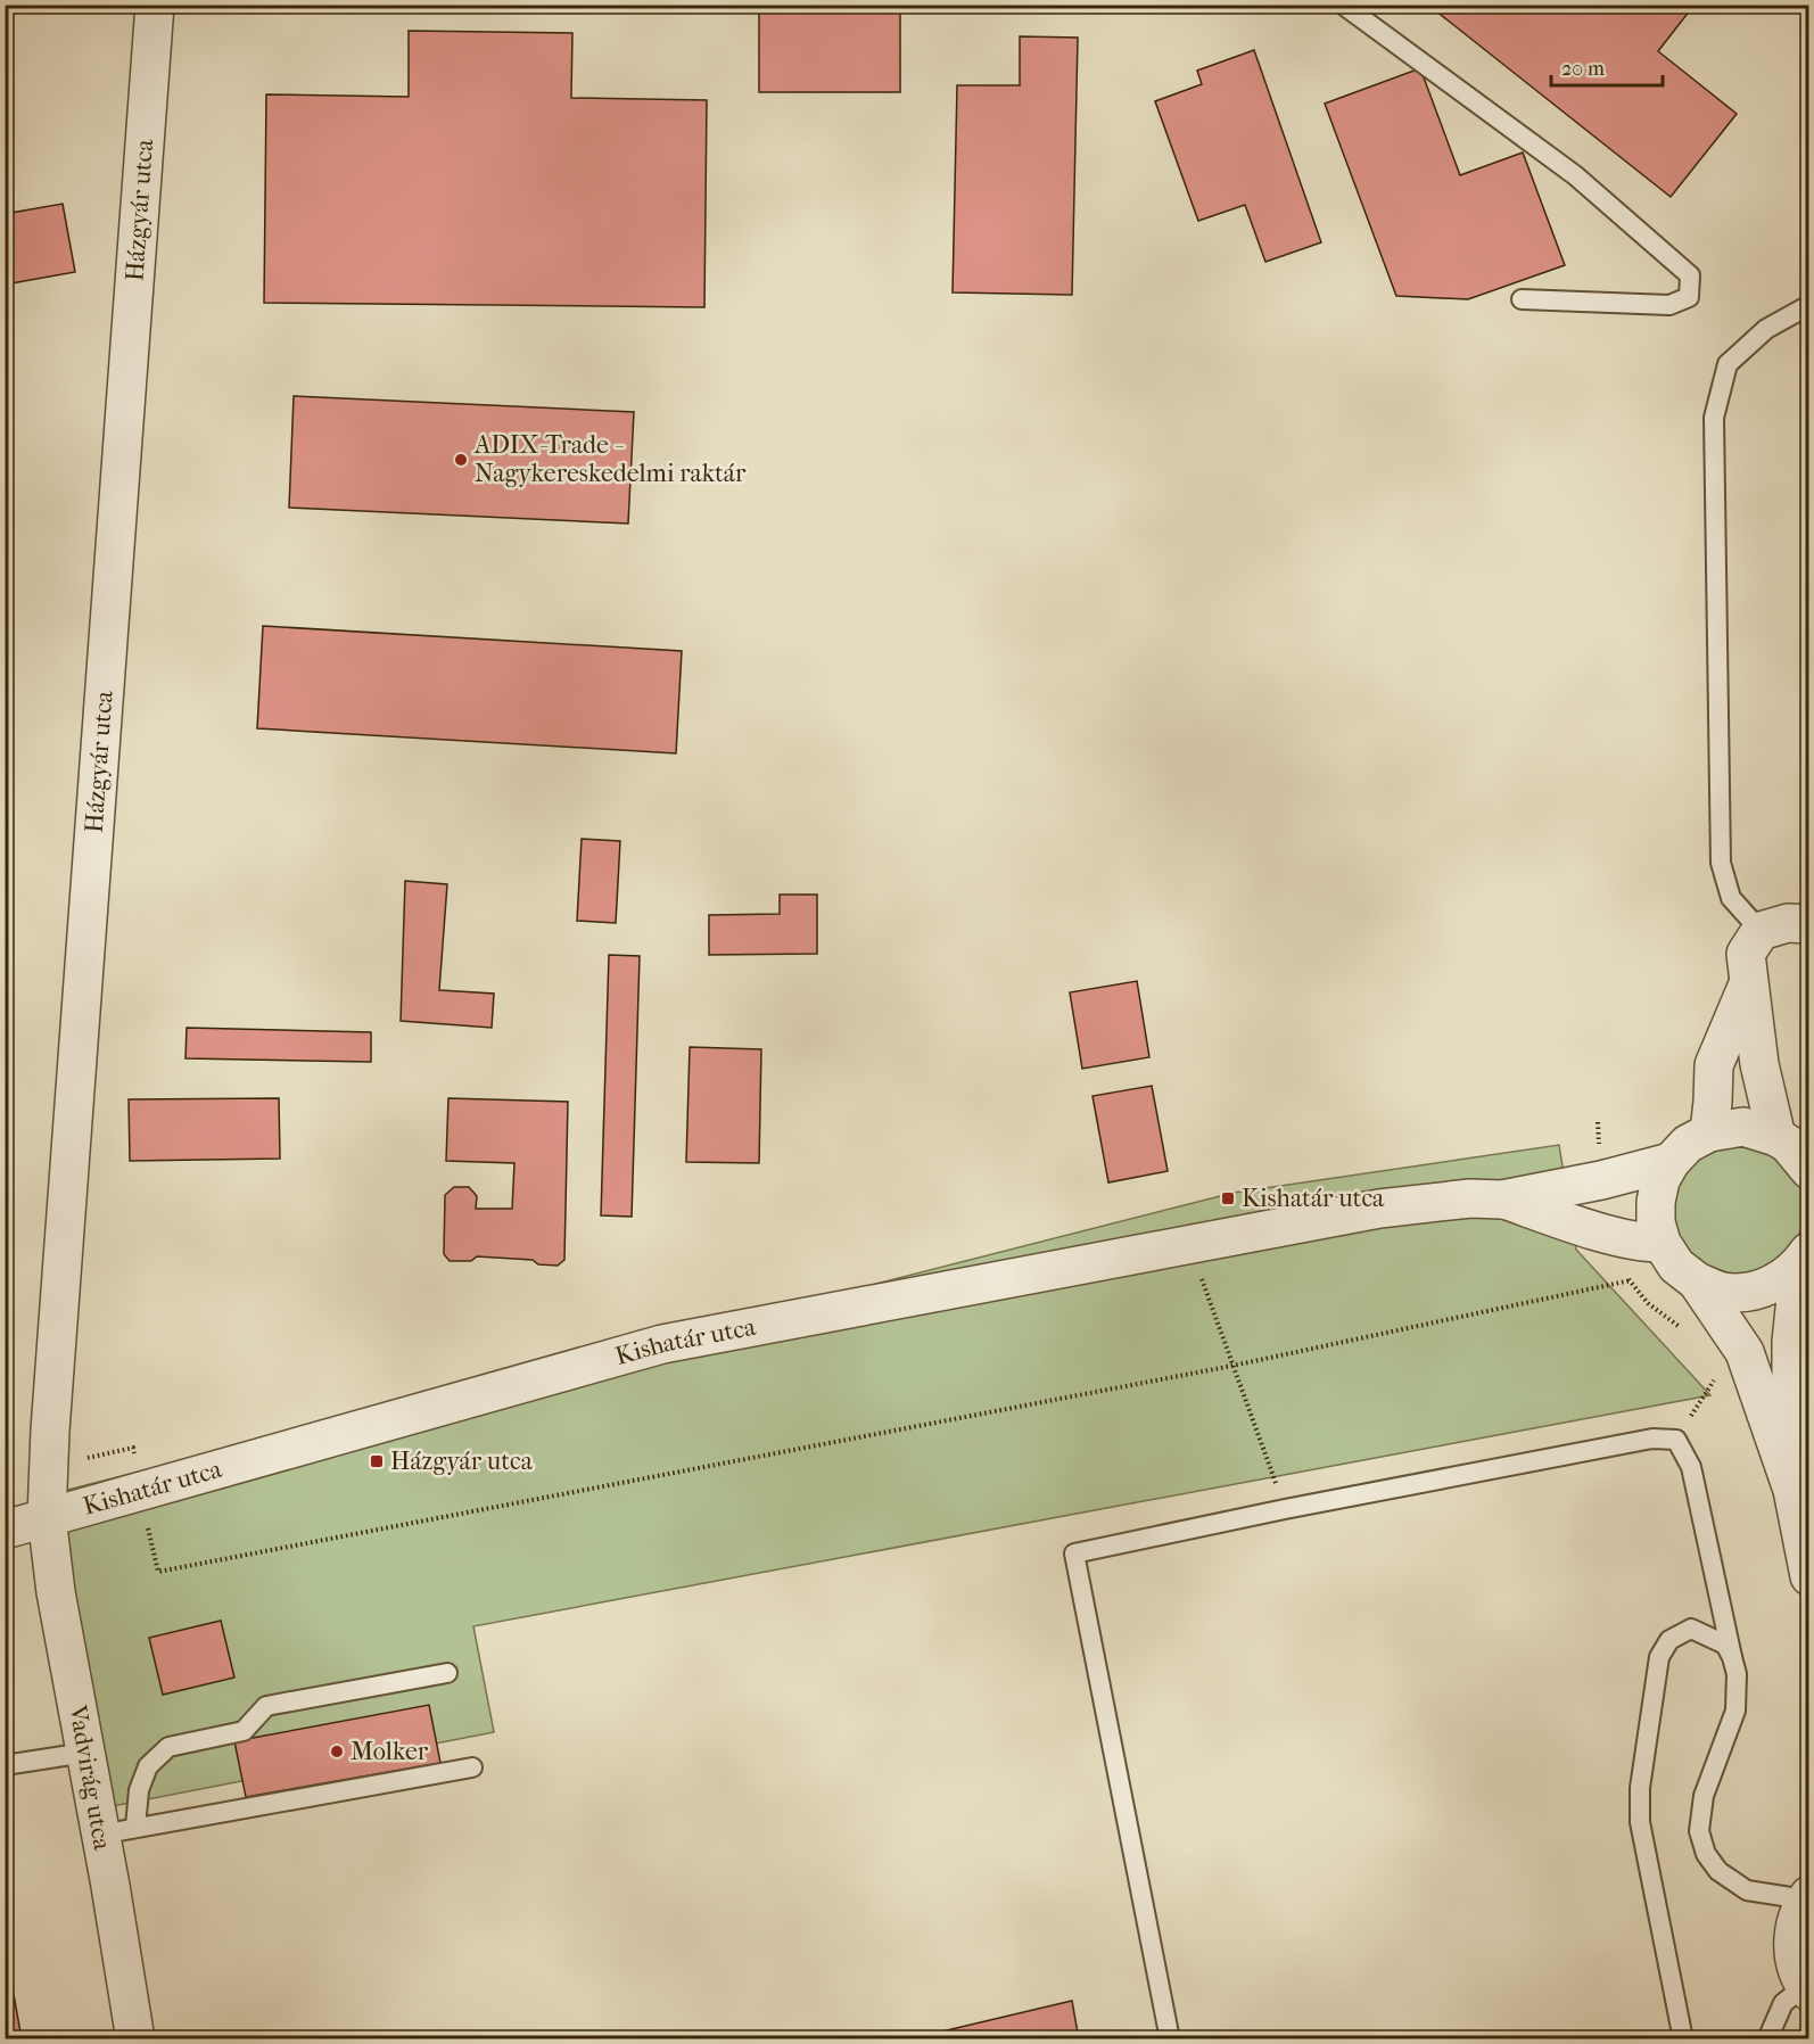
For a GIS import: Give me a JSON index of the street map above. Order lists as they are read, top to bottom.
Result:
{
  "streets": {
    "street": ["Házgyár utca", "Kishatár utca", "Vadvirág utca"]
  },
  "crossings": [
    ["Házgyár utca", "Kishatár utca"],
    ["Házgyár utca", "Vadvirág utca"],
    ["Kishatár utca", "Vadvirág utca"]
  ],
  "places": {
    "other": ["ADIX-Trade - Nagykereskedelmi raktár", "Molker"],
    "transit": ["Kishatár utca", "Házgyár utca"]
  },
  "scale_bar": "20 m"
}
